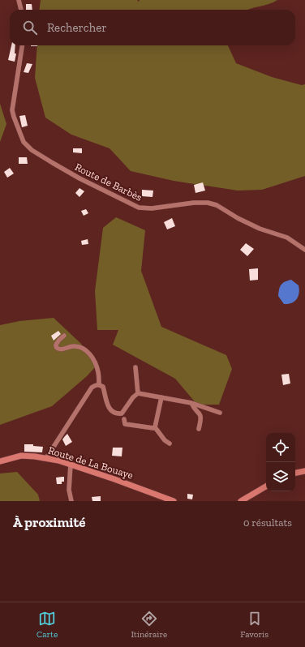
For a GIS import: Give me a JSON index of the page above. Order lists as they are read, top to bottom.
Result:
{
  "streets": {
    "main road": ["Route de La Bouaye"],
    "street": ["Route de Barbès"]
  },
  "page": {
    "search": "Rechercher",
    "heading": ["À proximité", "0 résultats"],
    "nav": ["Carte", "Itinéraire", "Favoris"]
  }
}
